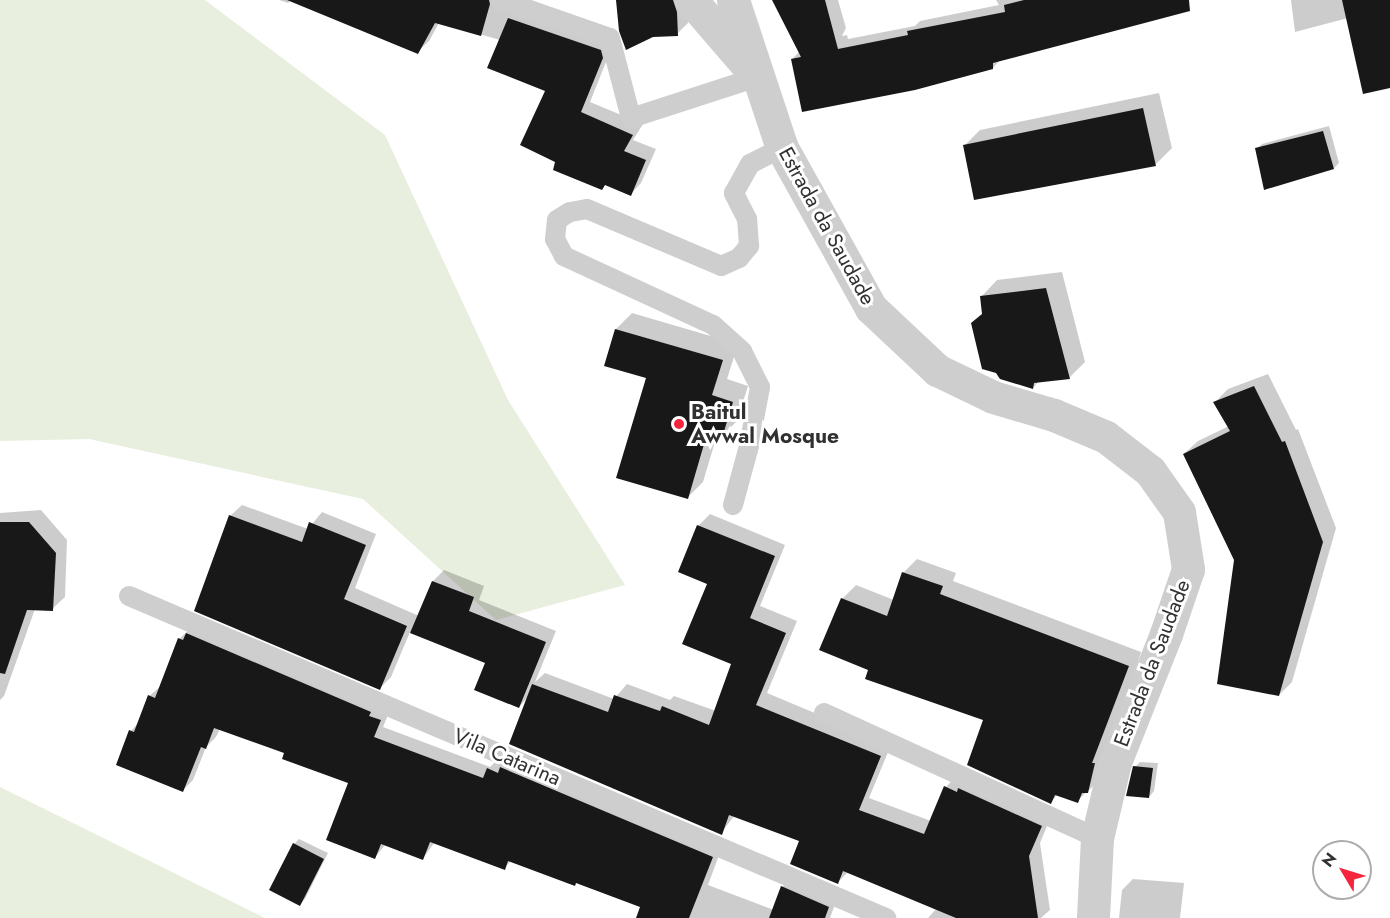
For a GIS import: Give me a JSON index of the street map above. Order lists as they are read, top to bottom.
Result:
{
  "streets": {
    "street": ["Estrada da Saudade"],
    "lane": ["Vila Catarina"]
  },
  "places": ["Baitul Awwal Mosque"],
  "north": "top left"
}
